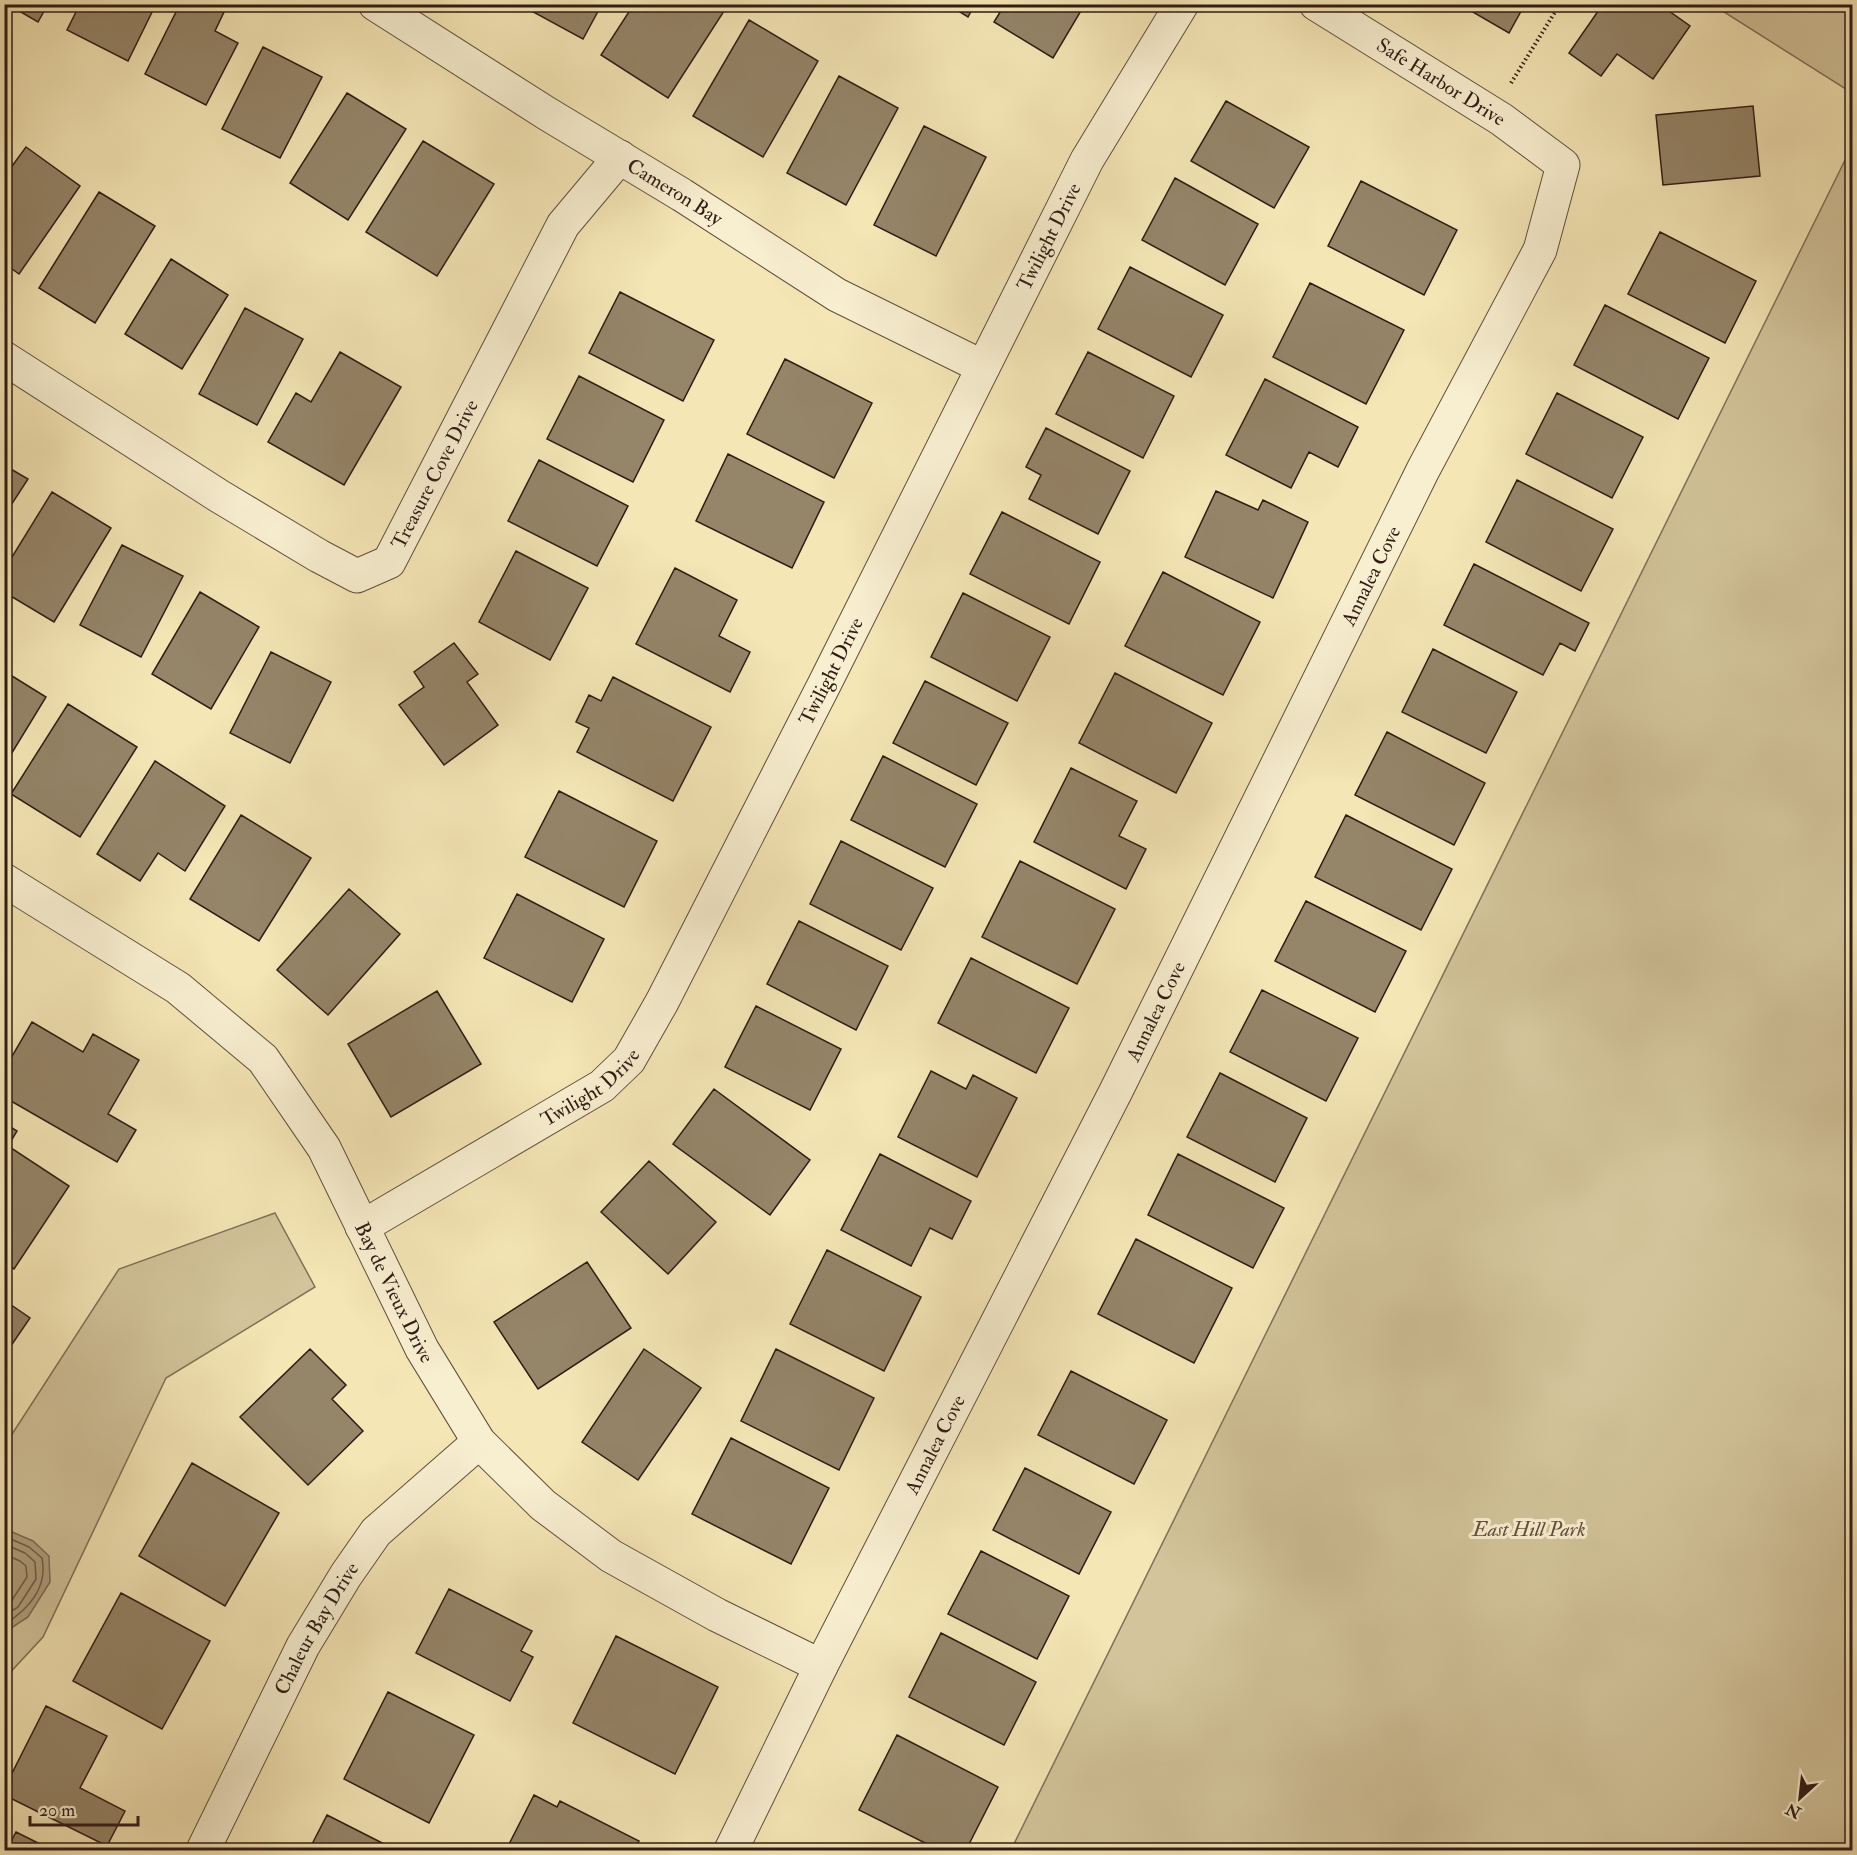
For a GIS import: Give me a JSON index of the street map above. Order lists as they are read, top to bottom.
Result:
{
  "streets": {
    "street": [
      "Safe Harbor Drive",
      "Cameron Bay",
      "Twilight Drive",
      "Treasure Cove Drive",
      "Annalea Cove",
      "Bay de Vieux Drive",
      "Chaleur Bay Drive"
    ]
  },
  "crossings": [
    ["Safe Harbor Drive", "Annalea Cove"],
    ["Cameron Bay", "Twilight Drive"],
    ["Cameron Bay", "Treasure Cove Drive"],
    ["Twilight Drive", "Bay de Vieux Drive"],
    ["Annalea Cove", "Bay de Vieux Drive"],
    ["Bay de Vieux Drive", "Chaleur Bay Drive"]
  ],
  "parks": ["East Hill Park"],
  "scale_bar": "20 m",
  "north": "bottom left"
}
